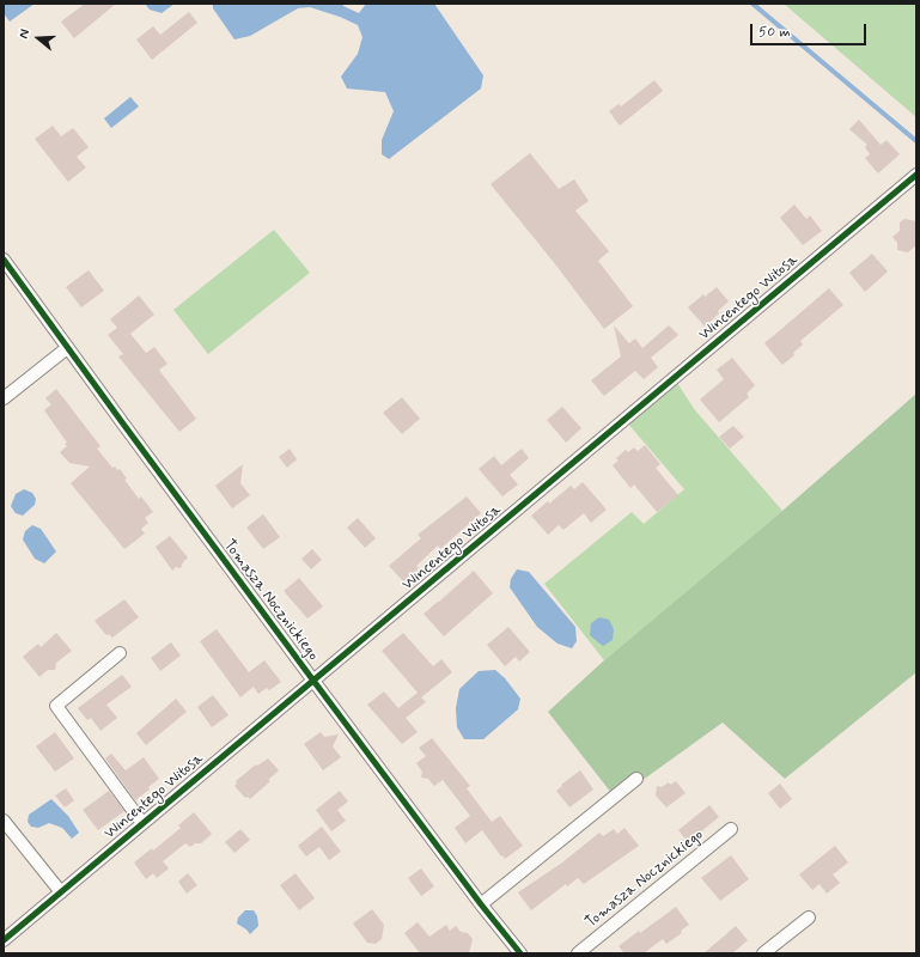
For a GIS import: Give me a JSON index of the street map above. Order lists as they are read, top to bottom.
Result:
{
  "streets": {
    "street": ["Wincentego Witosa", "Tomasza Nocznickiego"]
  },
  "crossings": [
    ["Wincentego Witosa", "Tomasza Nocznickiego"]
  ],
  "scale_bar": "50 m",
  "north": "left"
}
